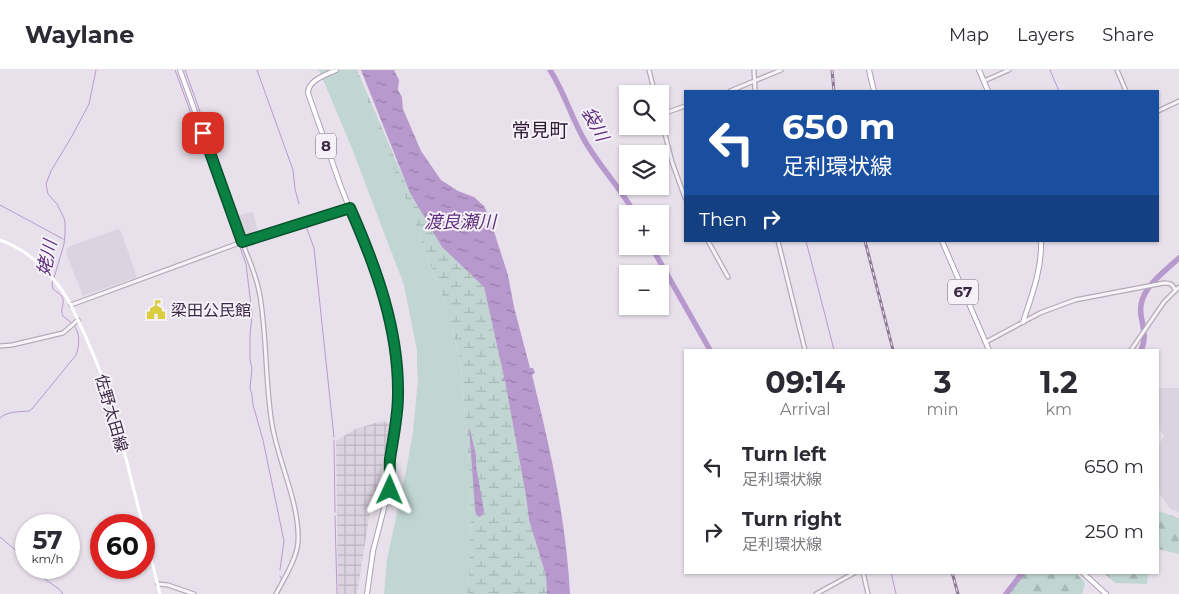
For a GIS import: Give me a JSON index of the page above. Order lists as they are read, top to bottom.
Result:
{
  "streets": {
    "main road": ["8", "67", "佐野太田線"]
  },
  "districts": ["常見町"],
  "water": ["袋川", "渡良瀬川", "姥川"],
  "places": {
    "public building": ["梁田公民館"]
  },
  "page": {
    "header": "Waylane",
    "nav": ["Map", "Layers", "Share"],
    "map_buttons": ["+", "−"],
    "turn": ["650 m", "足利環状線"],
    "then": "Then",
    "eta": [
      "09:14",
      "Arrival",
      "3",
      "min",
      "1.2",
      "km"
    ],
    "list": [
      {
        "name": "Turn left",
        "note": "足利環状線",
        "value": "650 m"
      },
      {
        "name": "Turn right",
        "note": "足利環状線",
        "value": "250 m"
      }
    ],
    "speed": "57 km/h",
    "limit": "60"
  }
}
